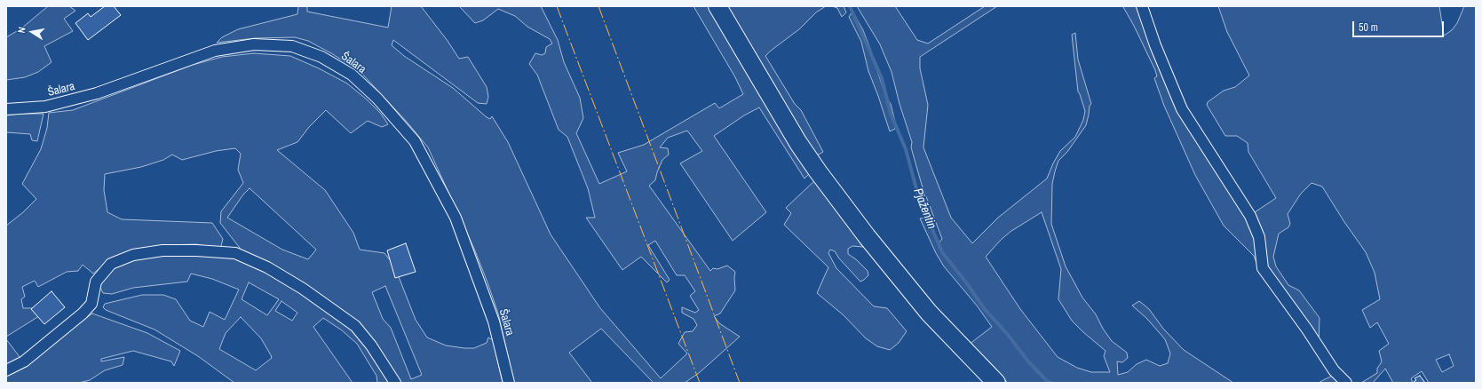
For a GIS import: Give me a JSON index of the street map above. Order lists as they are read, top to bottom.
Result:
{
  "streets": {
    "street": ["Šalara"]
  },
  "water": ["Pjažentin"],
  "scale_bar": "50 m",
  "north": "left"
}
